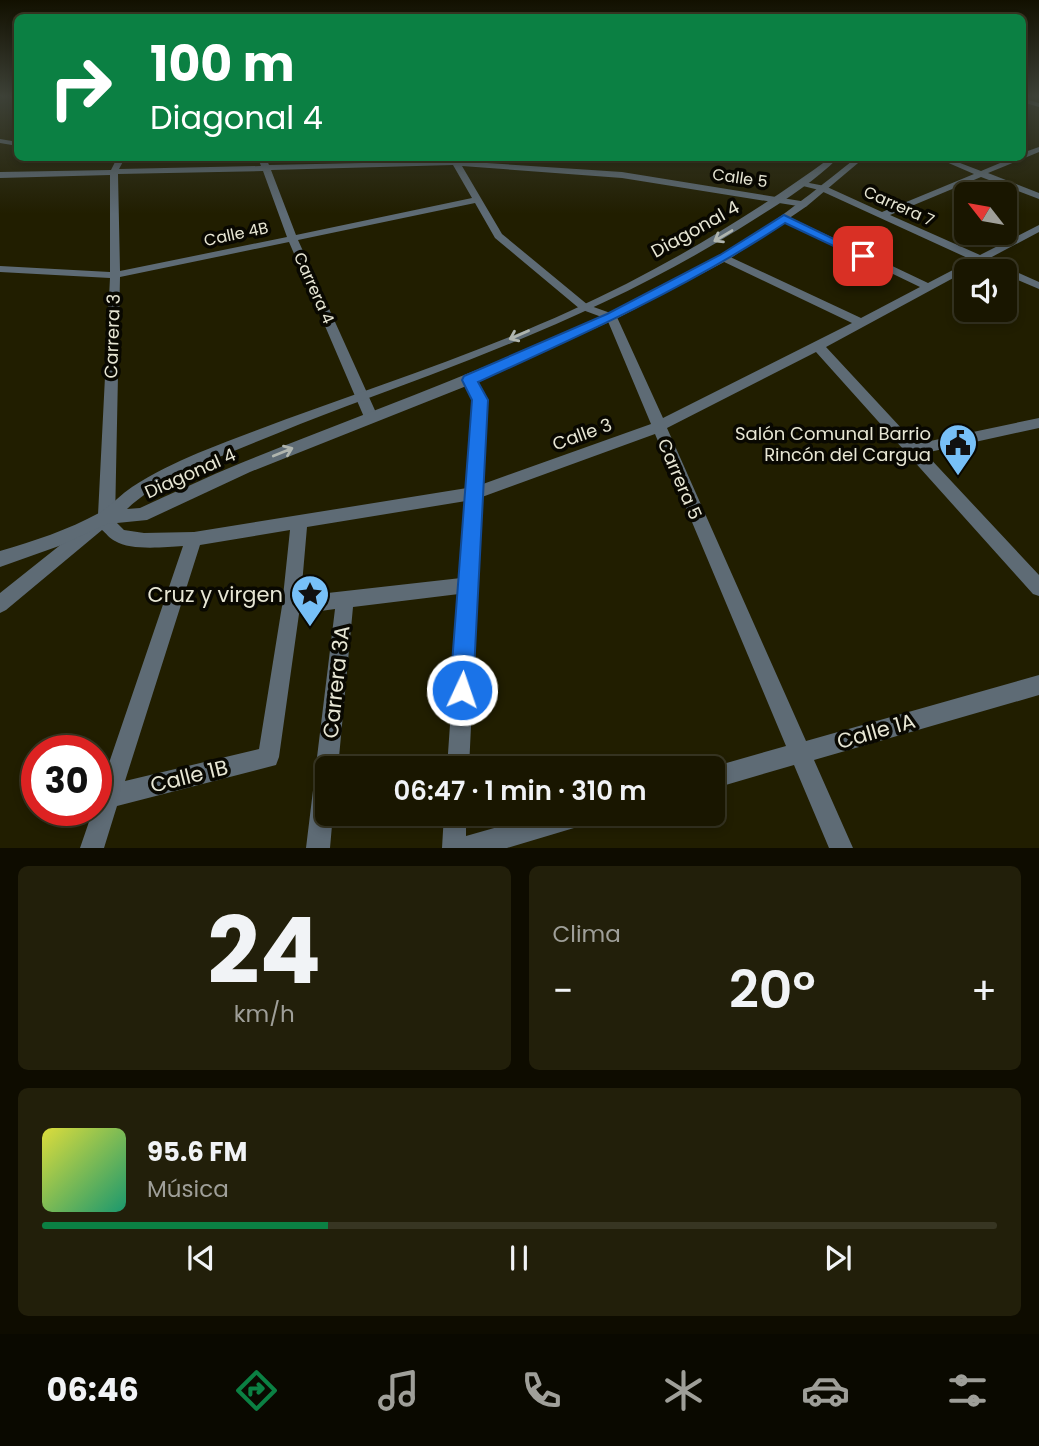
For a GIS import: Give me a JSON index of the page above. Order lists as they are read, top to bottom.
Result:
{
  "streets": {
    "street": [
      "Calle 5",
      "Carrera 7",
      "Diagonal 4",
      "Calle 4B",
      "Carrera 4",
      "Carrera 3",
      "Calle 3",
      "Carrera 5",
      "Carrera 3A",
      "Calle 1A",
      "Calle 1B"
    ]
  },
  "crossings": [
    ["Calle 5", "Diagonal 4"],
    ["Calle 5", "Carrera 4"],
    ["Calle 5", "Carrera 3"],
    ["Carrera 7", "Diagonal 4"],
    ["Carrera 7", "Calle 3"],
    ["Diagonal 4", "Carrera 4"],
    ["Diagonal 4", "Carrera 3"],
    ["Diagonal 4", "Calle 3"],
    ["Diagonal 4", "Carrera 5"],
    ["Calle 4B", "Carrera 4"],
    ["Calle 4B", "Carrera 3"],
    ["Carrera 3", "Calle 3"],
    ["Calle 3", "Carrera 5"],
    ["Carrera 5", "Calle 1A"],
    ["Carrera 3A", "Calle 1B"]
  ],
  "places": {
    "public building": ["Salón Comunal Barrio Rincón del Cargua"],
    "place": ["Cruz y virgen"]
  },
  "north": "top left",
  "page": {
    "turn": ["100 m", "Diagonal 4"],
    "limit": "30",
    "trip": "06:47 · 1 min · 310 m",
    "tile": [
      ["24", "km/h"],
      "Clima"
    ],
    "heat": ["−", "20°", "+"],
    "song": ["95.6 FM", "Música"],
    "tabs": "06:46"
  }
}
